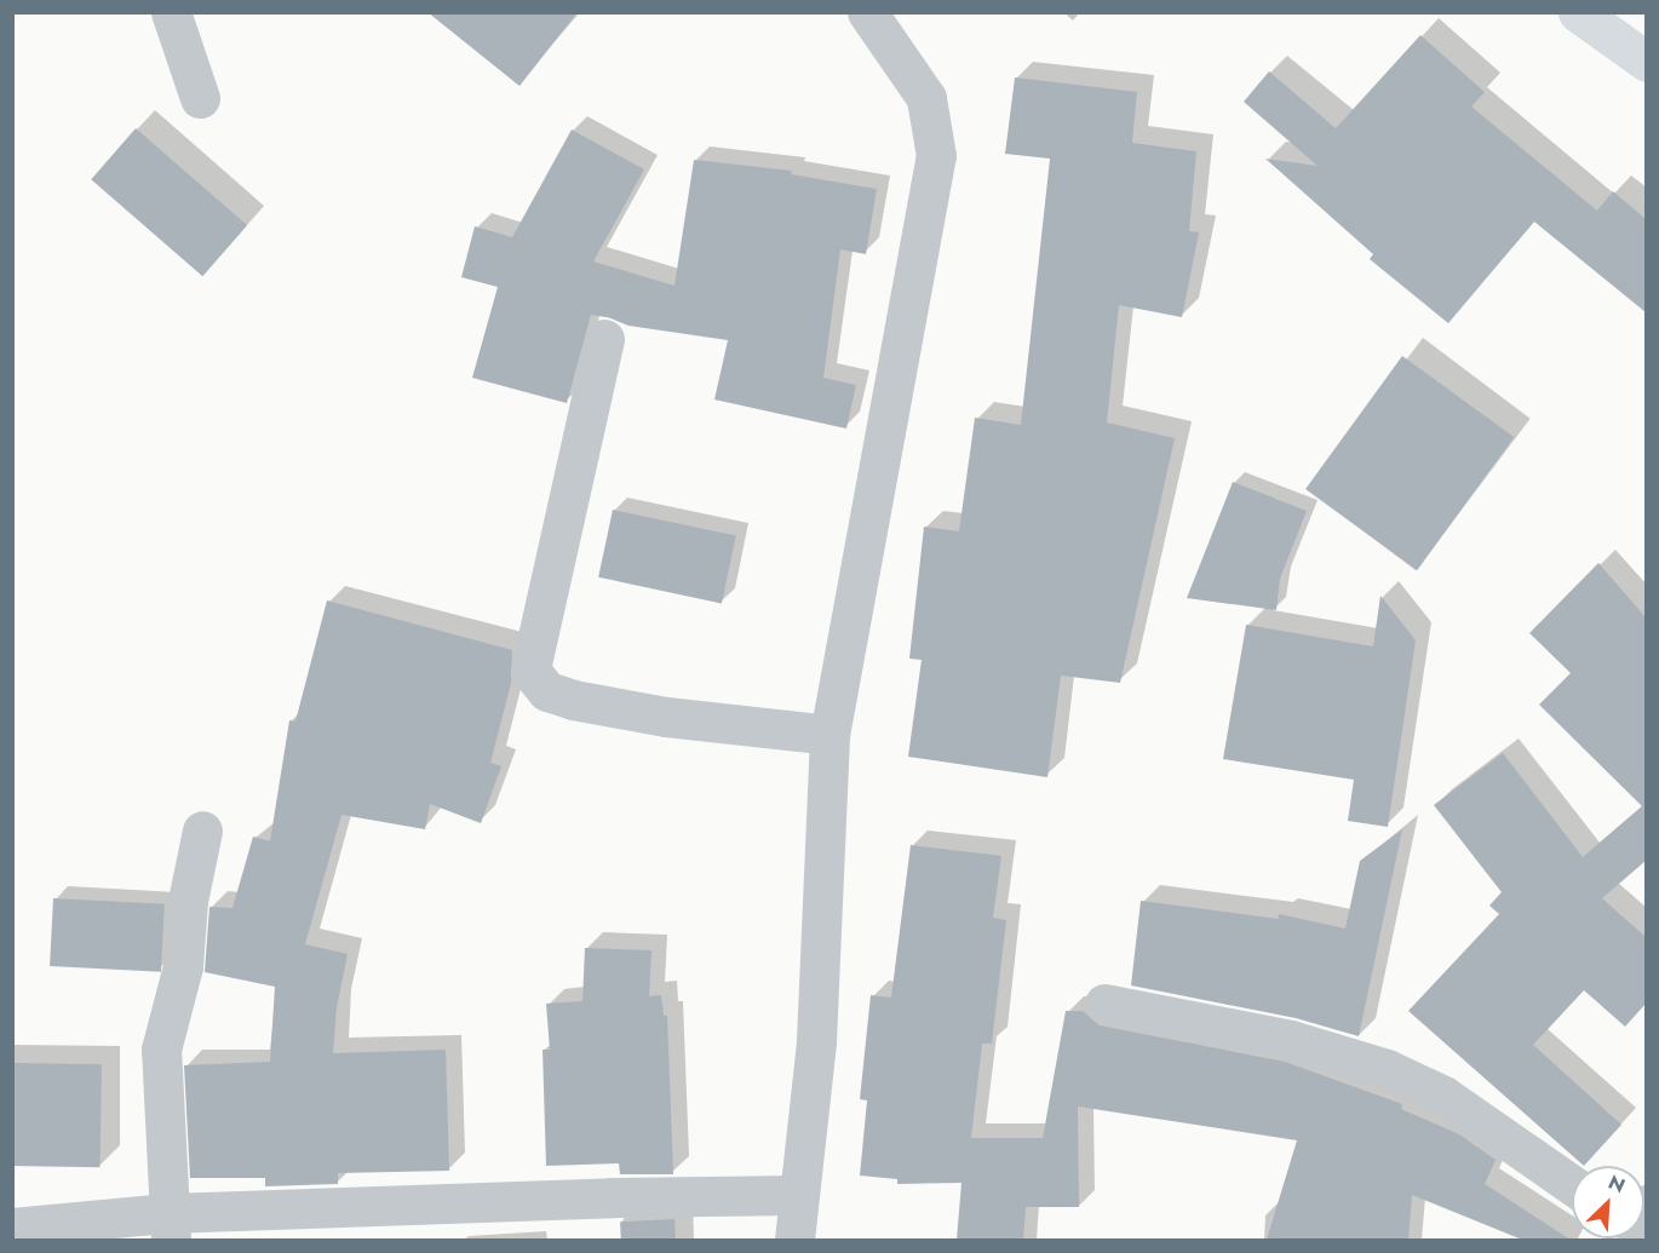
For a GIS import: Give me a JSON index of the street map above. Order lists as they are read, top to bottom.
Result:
{
  "north": "top right"
}
